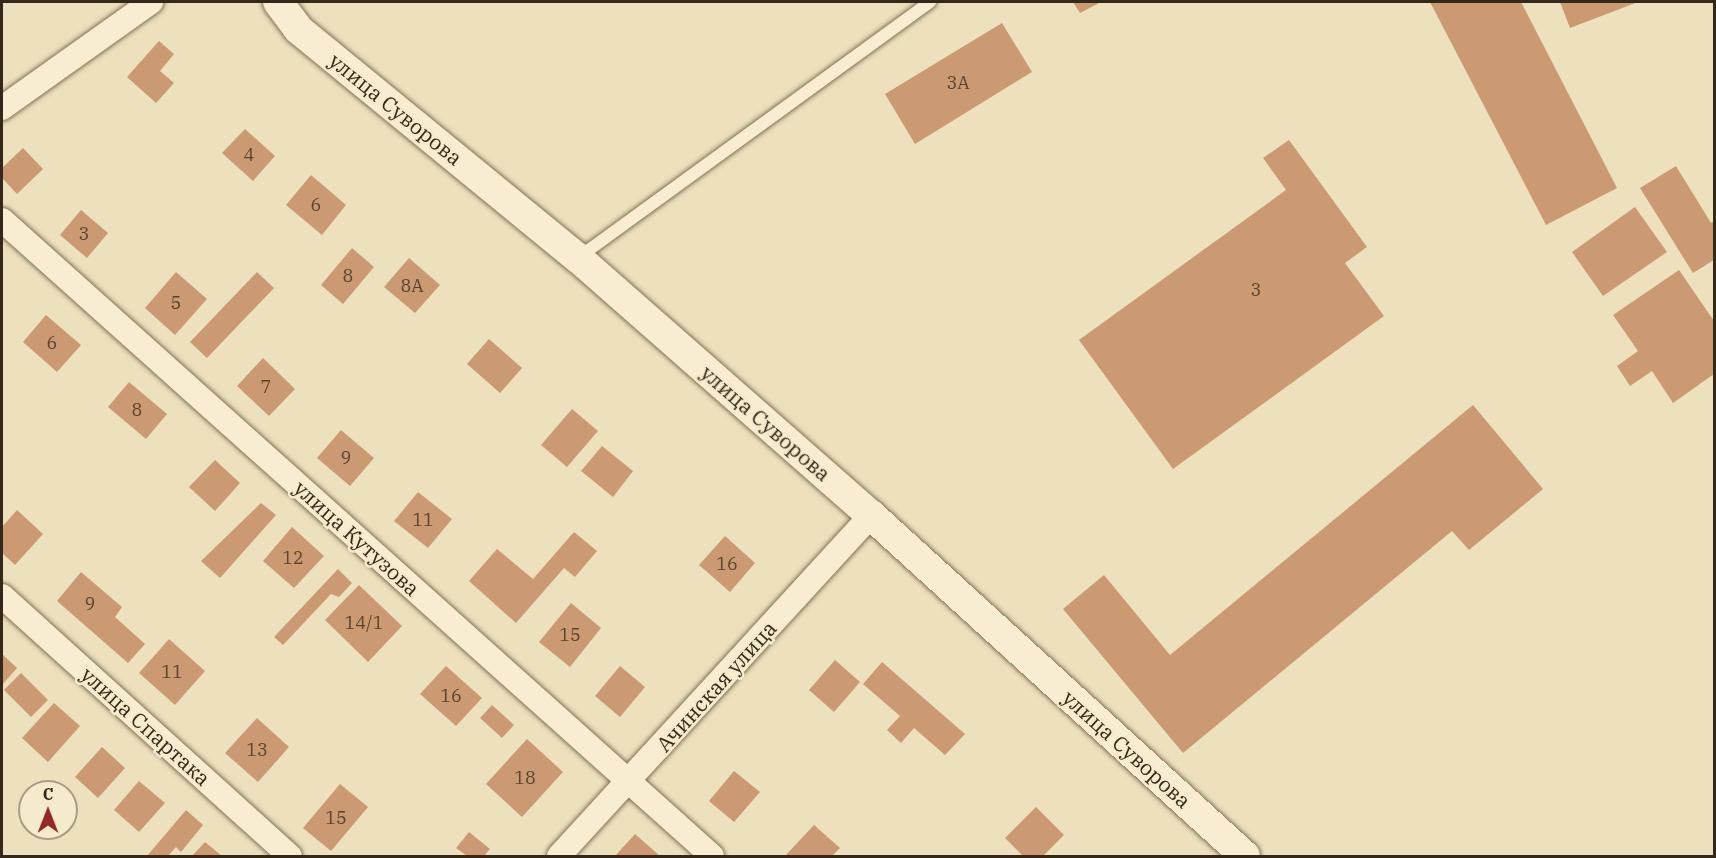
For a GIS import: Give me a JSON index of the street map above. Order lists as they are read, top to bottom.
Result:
{
  "streets": {
    "street": [
      "улица Суворова",
      "улица Кутузова",
      "Ачинская улица",
      "улица Спартака"
    ]
  },
  "crossings": [
    ["улица Суворова", "Ачинская улица"],
    ["улица Кутузова", "Ачинская улица"]
  ],
  "house_numbers": [
    "3А",
    "4",
    "6",
    "3",
    "8",
    "8А",
    "3",
    "5",
    "6",
    "7",
    "8",
    "9",
    "11",
    "12",
    "16",
    "9",
    "14/1",
    "15",
    "11",
    "16",
    "13",
    "18",
    "15"
  ],
  "north": "top"
}
